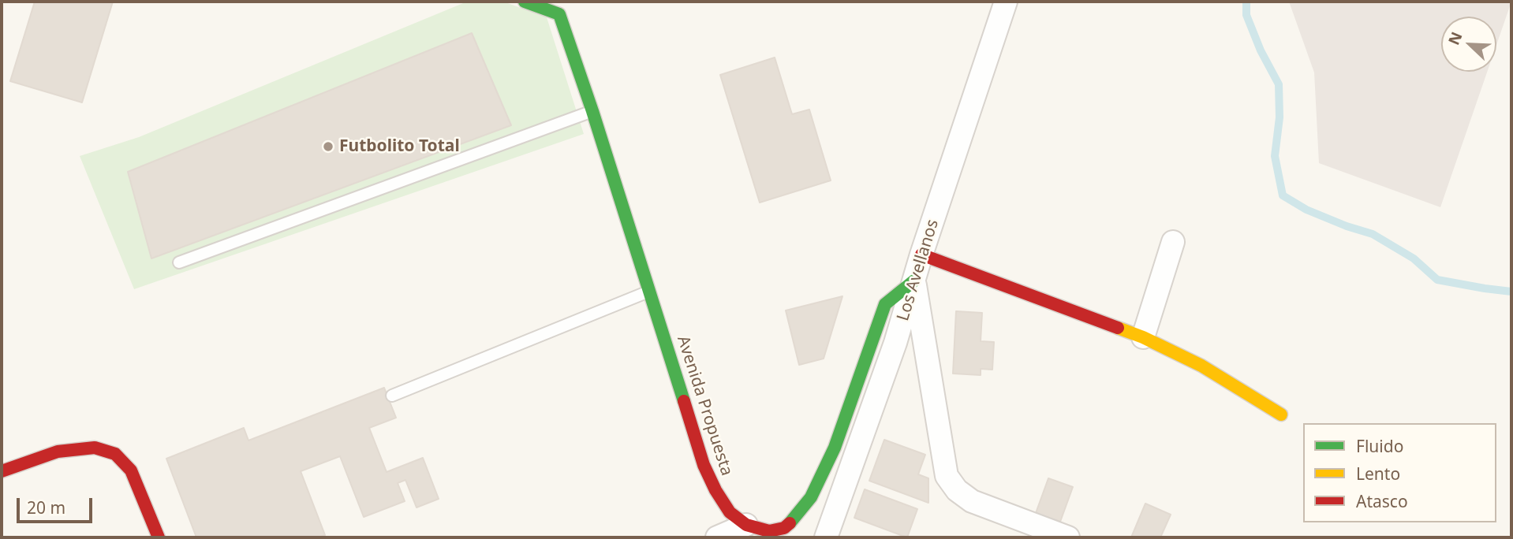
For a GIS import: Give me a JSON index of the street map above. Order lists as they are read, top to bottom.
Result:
{
  "streets": {
    "street": ["Los Avellanos", "Avenida Propuesta"]
  },
  "places": ["Futbolito Total"],
  "legend": ["Fluido", "Lento", "Atasco"],
  "scale_bar": "20 m",
  "north": "top left"
}
